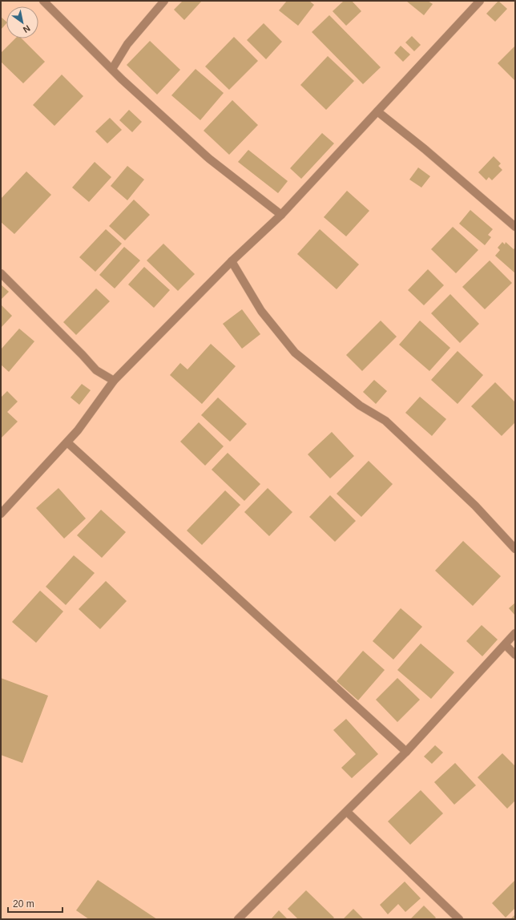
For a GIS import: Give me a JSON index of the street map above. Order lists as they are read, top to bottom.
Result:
{
  "scale_bar": "20 m",
  "north": "bottom right"
}
